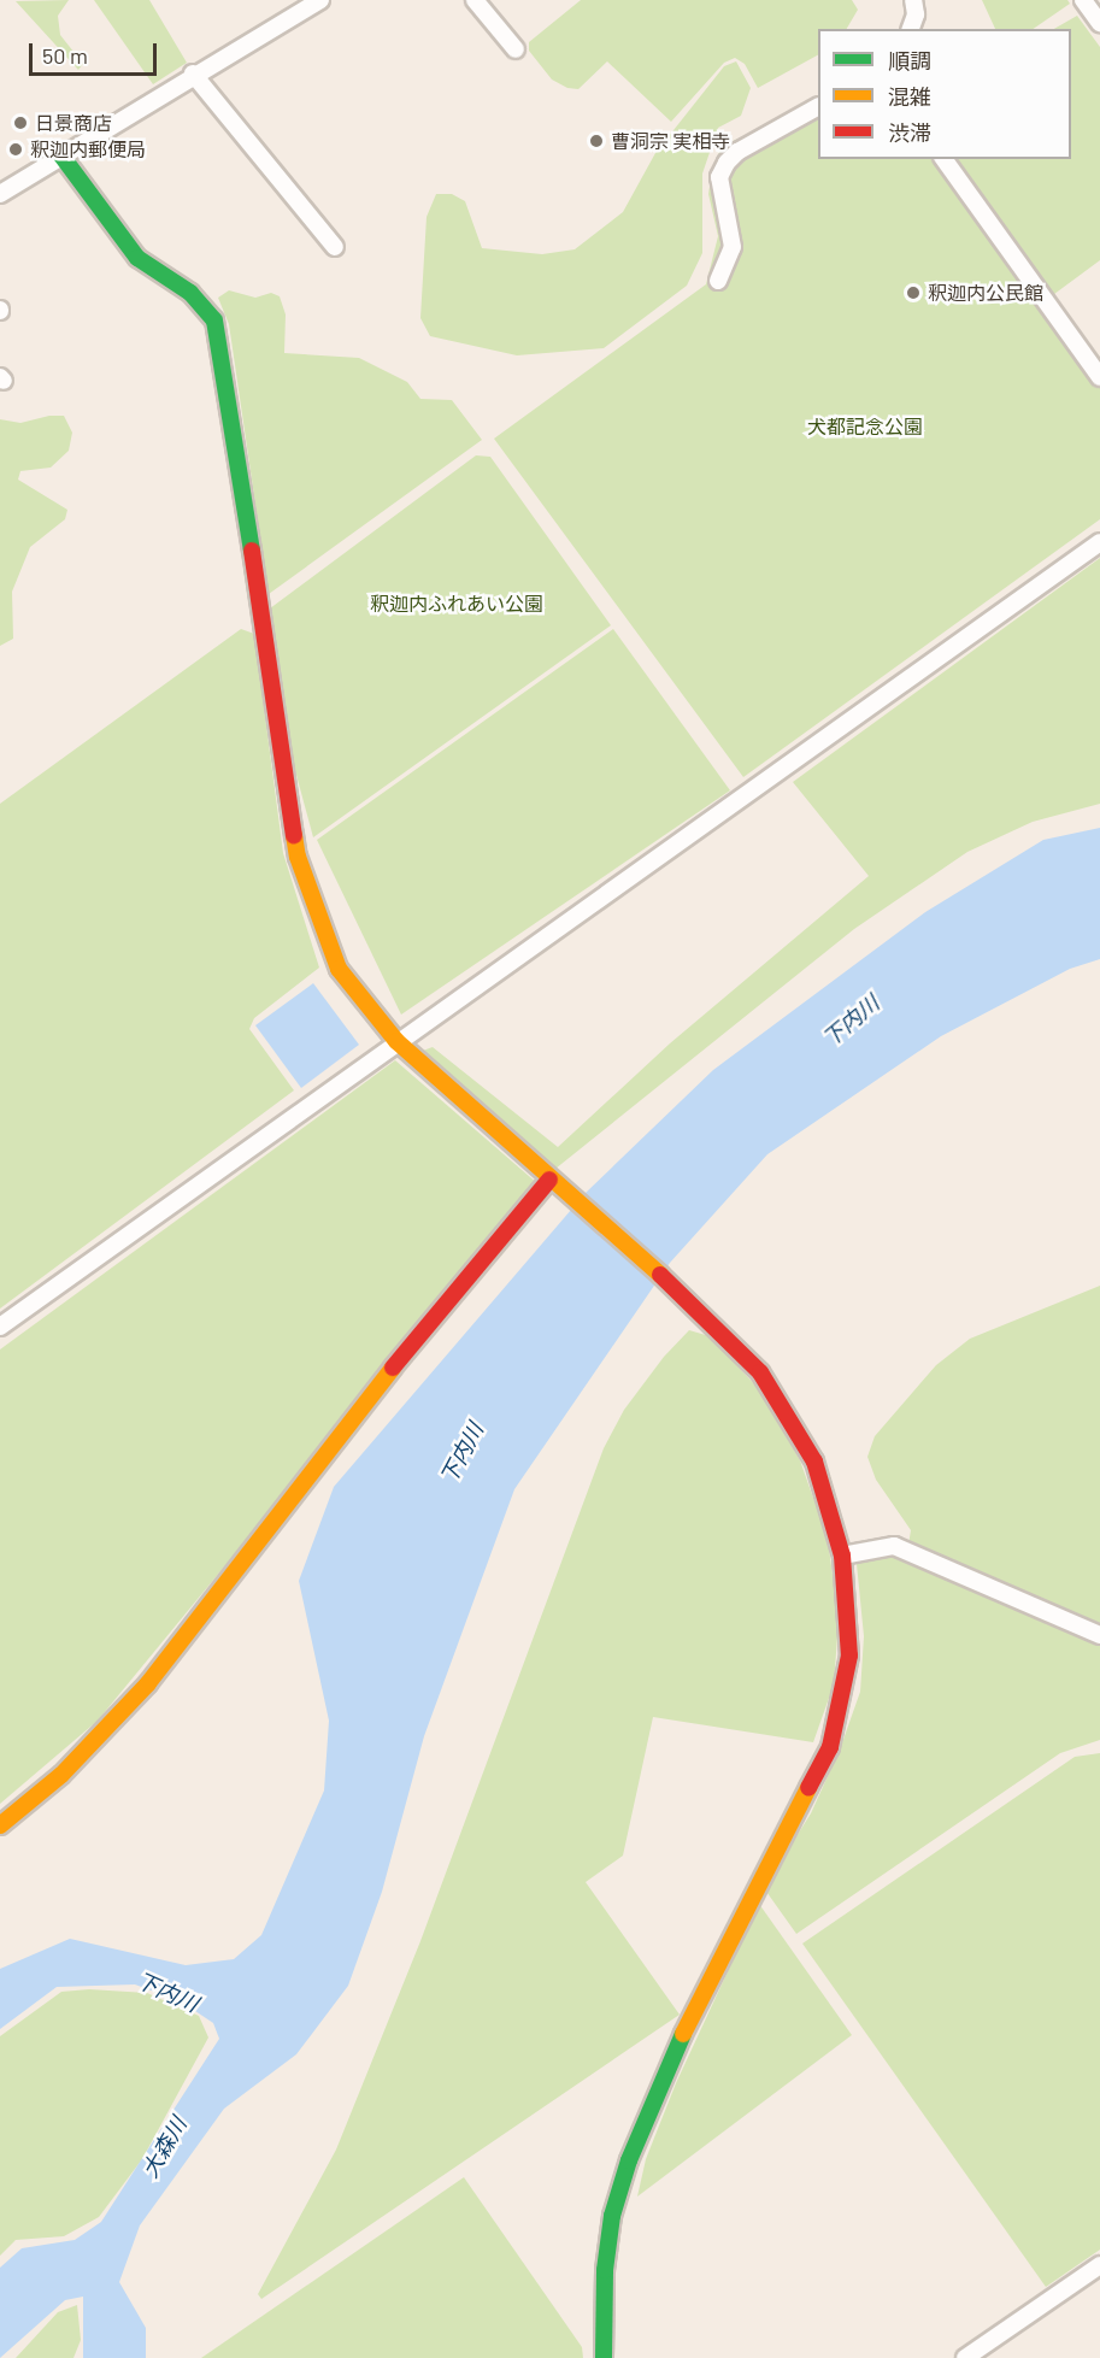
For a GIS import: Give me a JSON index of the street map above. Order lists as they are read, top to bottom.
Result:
{
  "water": ["下内川", "大森川"],
  "parks": ["犬都記念公園", "釈迦内ふれあい公園"],
  "places": [
    "日景商店",
    "曹洞宗 実相寺",
    "釈迦内郵便局",
    "釈迦内公民館"
  ],
  "legend": ["順調", "混雑", "渋滞"],
  "scale_bar": "50 m"
}
